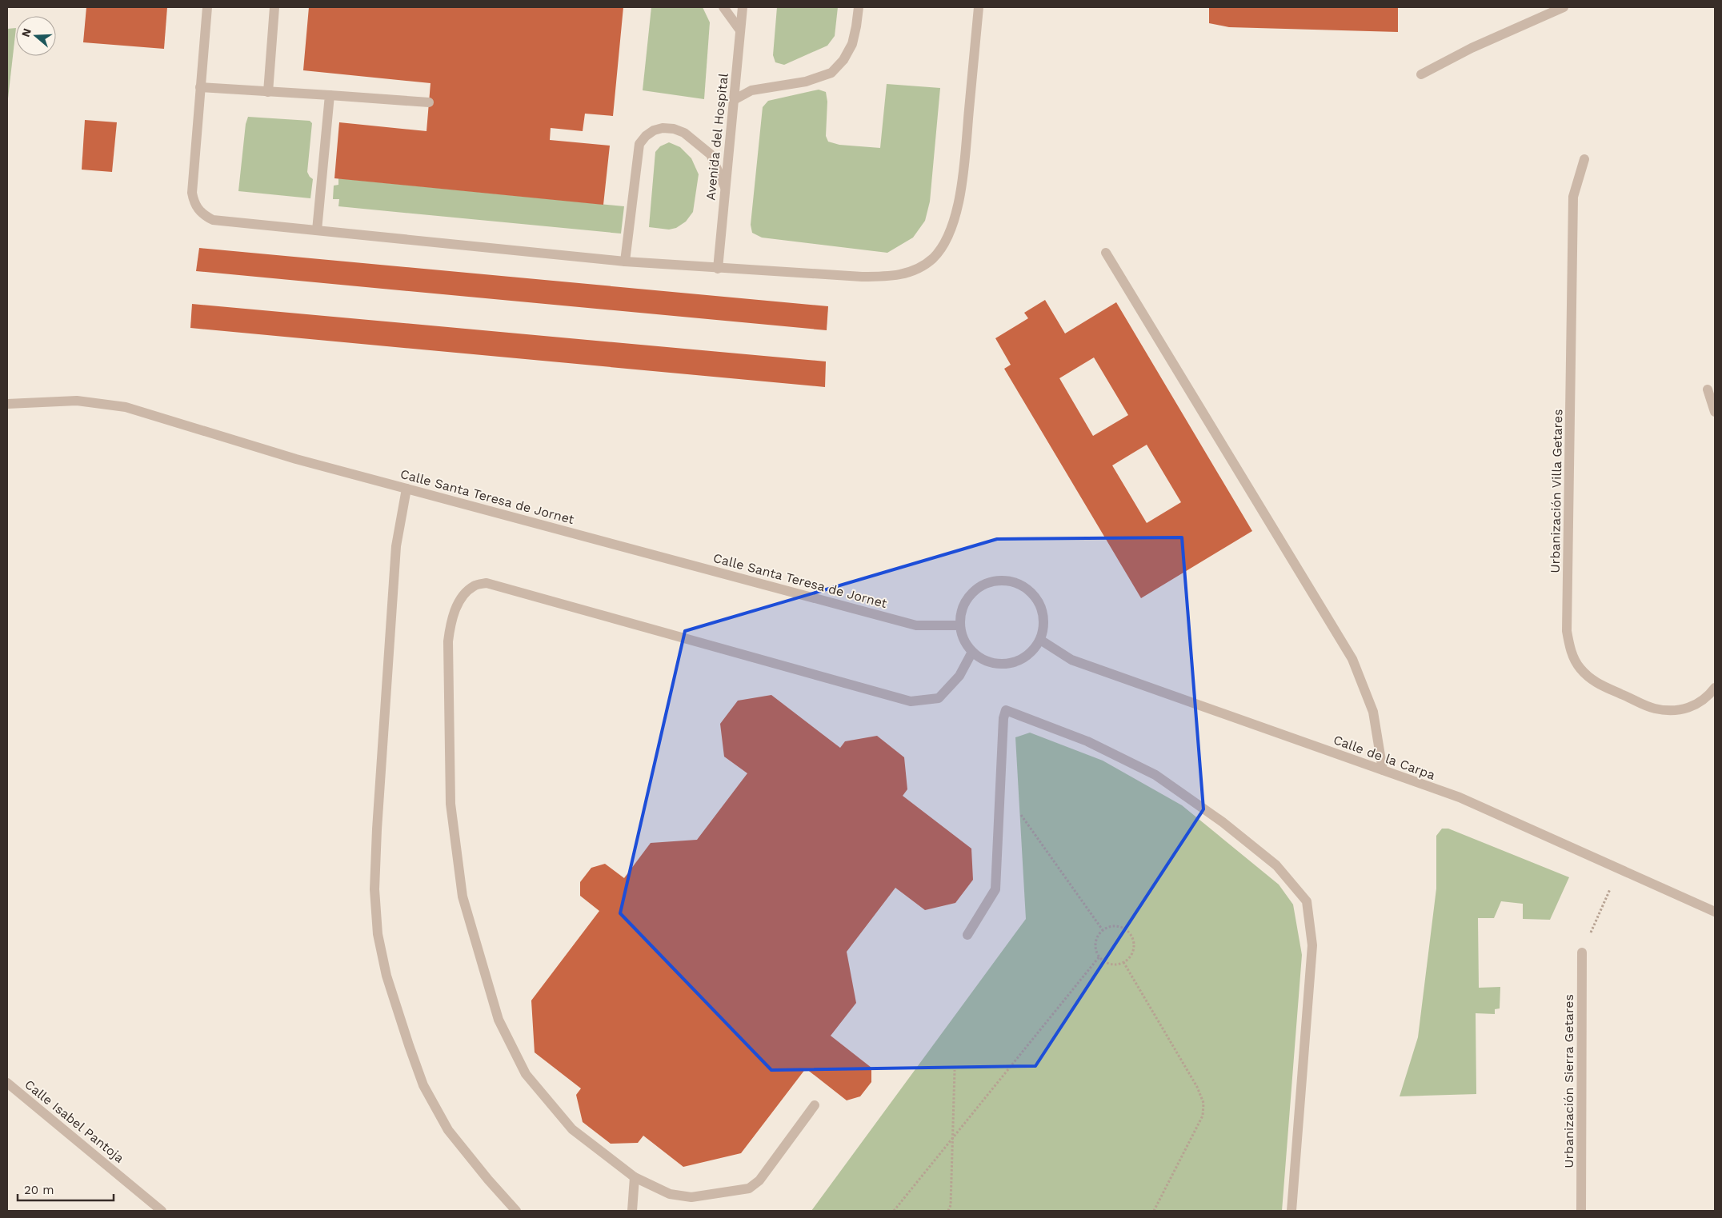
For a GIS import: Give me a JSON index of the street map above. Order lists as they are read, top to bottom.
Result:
{
  "streets": {
    "street": [
      "Avenida del Hospital",
      "Urbanización Villa Getares",
      "Calle Santa Teresa de Jornet",
      "Calle de la Carpa",
      "Urbanización Sierra Getares",
      "Calle Isabel Pantoja"
    ]
  },
  "crossings": [
    ["Calle Santa Teresa de Jornet", "Calle de la Carpa"]
  ],
  "scale_bar": "20 m",
  "north": "left"
}
